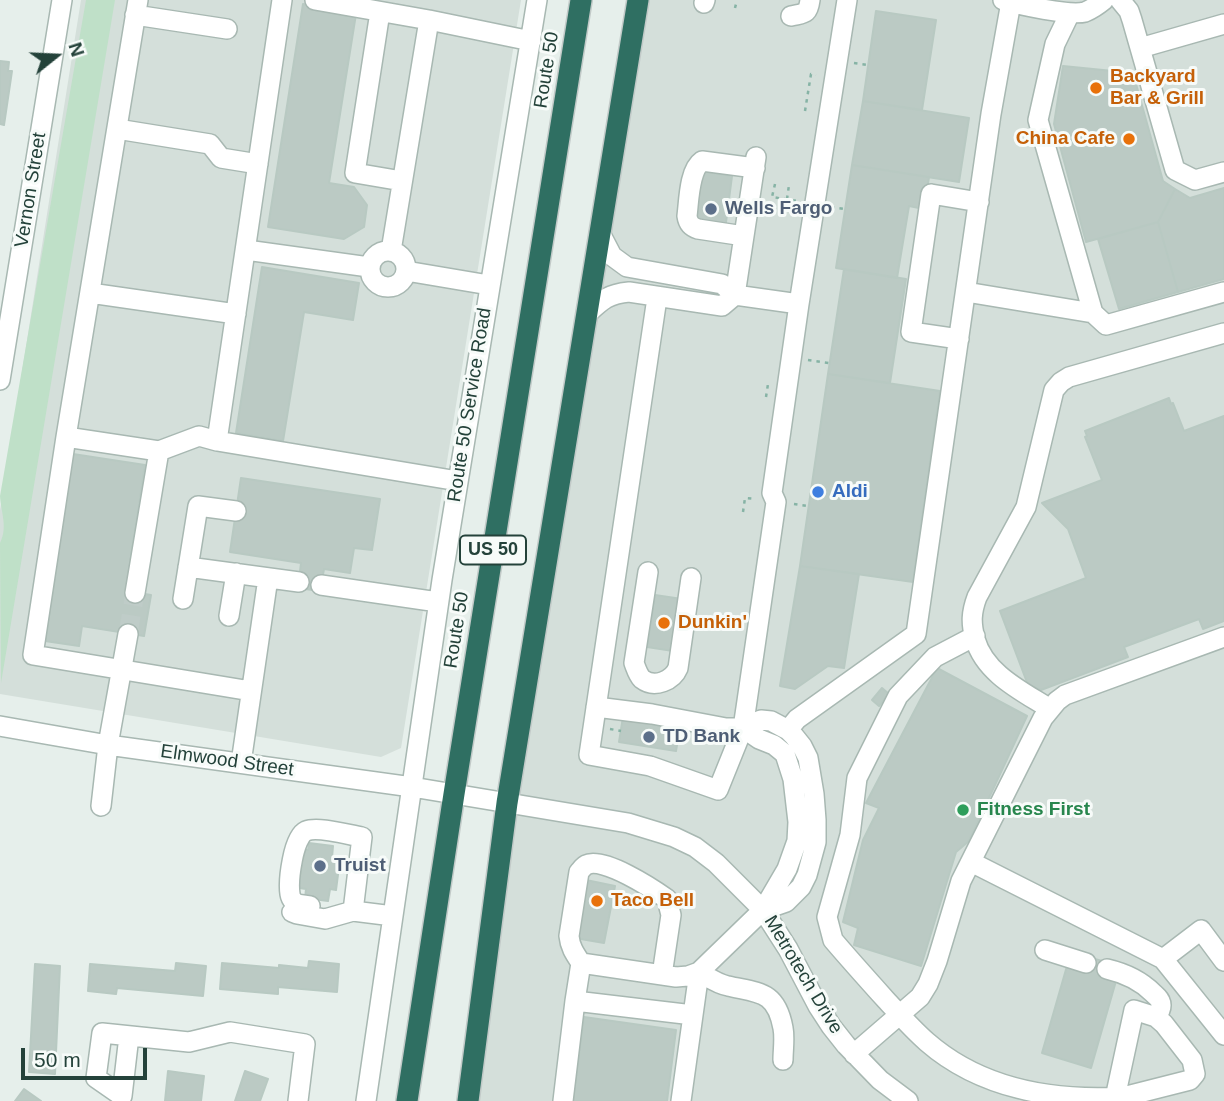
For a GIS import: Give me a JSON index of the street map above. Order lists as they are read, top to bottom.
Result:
{
  "streets": {
    "highway": ["Route 50", "US 50"],
    "street": [
      "Vernon Street",
      "Route 50 Service Road",
      "Elmwood Street",
      "Metrotech Drive"
    ]
  },
  "crossings": [
    ["Route 50", "Elmwood Street"],
    ["Route 50", "Metrotech Drive"],
    ["Route 50 Service Road", "Elmwood Street"],
    ["US 50", "Metrotech Drive"],
    ["Elmwood Street", "Metrotech Drive"]
  ],
  "places": [
    "Backyard Bar & Grill",
    "China Cafe",
    "Wells Fargo",
    "Aldi",
    "Dunkin'",
    "TD Bank",
    "Fitness First",
    "Truist",
    "Taco Bell"
  ],
  "scale_bar": "50 m",
  "north": "right"
}
